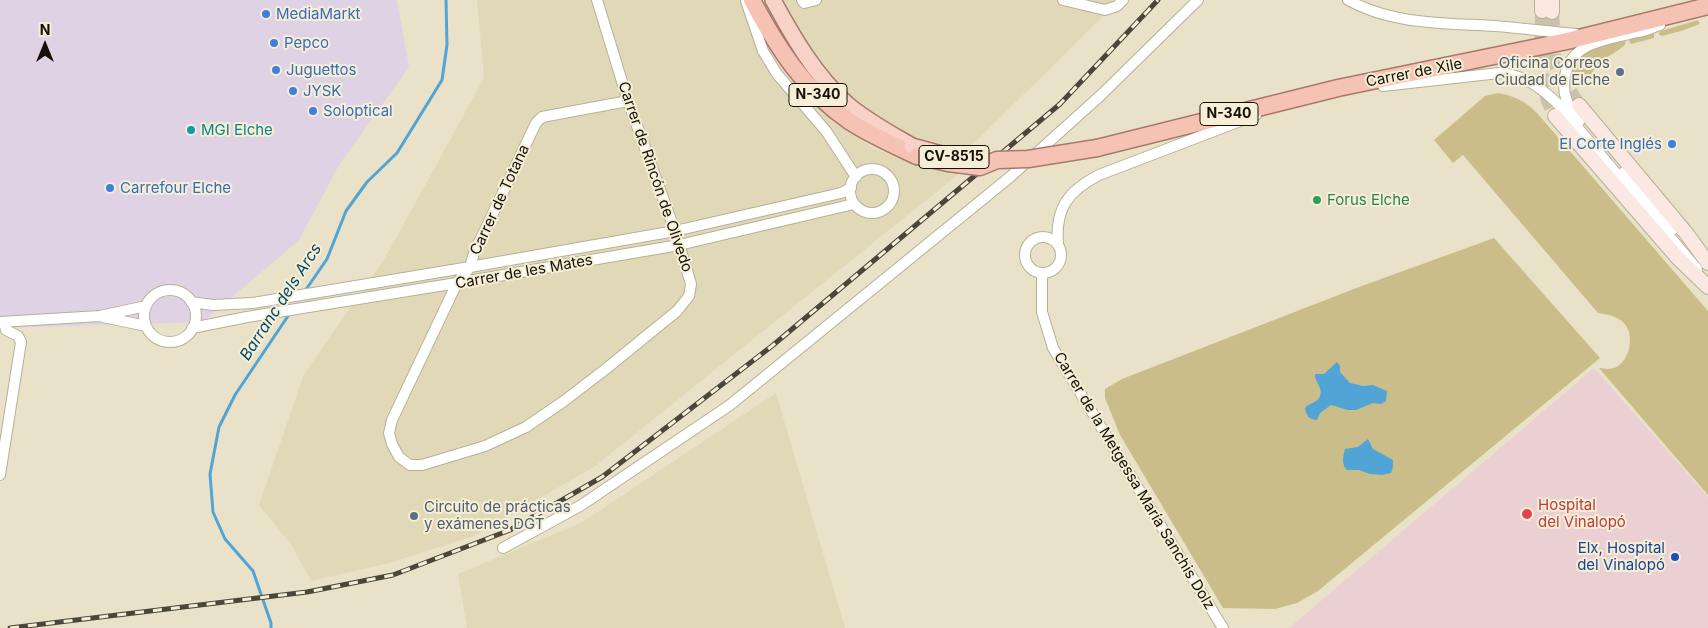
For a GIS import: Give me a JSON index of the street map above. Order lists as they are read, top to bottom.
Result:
{
  "streets": {
    "highway": ["Carrer de Xile", "N-340"],
    "main road": ["CV-8515"],
    "street": [
      "Carrer de Rincón de Olivedo",
      "Carrer de Totana",
      "Carrer de les Mates",
      "Carrer de la Metgessa María Sanchis Dolz"
    ]
  },
  "crossings": [
    ["Carrer de Xile", "N-340"],
    ["Carrer de Xile", "CV-8515"],
    ["N-340", "CV-8515"],
    ["Carrer de Rincón de Olivedo", "Carrer de Totana"],
    ["Carrer de Rincón de Olivedo", "Carrer de les Mates"],
    ["Carrer de Totana", "Carrer de les Mates"]
  ],
  "water": ["Barranc dels Arcs"],
  "places": [
    "MediaMarkt",
    "Pepco",
    "Juguettos",
    "Oficina Correos Ciudad de Elche",
    "JYSK",
    "Soloptical",
    "MGI Elche",
    "El Corte Inglés",
    "Carrefour Elche",
    "Forus Elche",
    "Hospital del Vinalopó",
    "Circuito de prácticas y exámenes DGT",
    "Elx, Hospital del Vinalopó"
  ],
  "north": "top"
}
